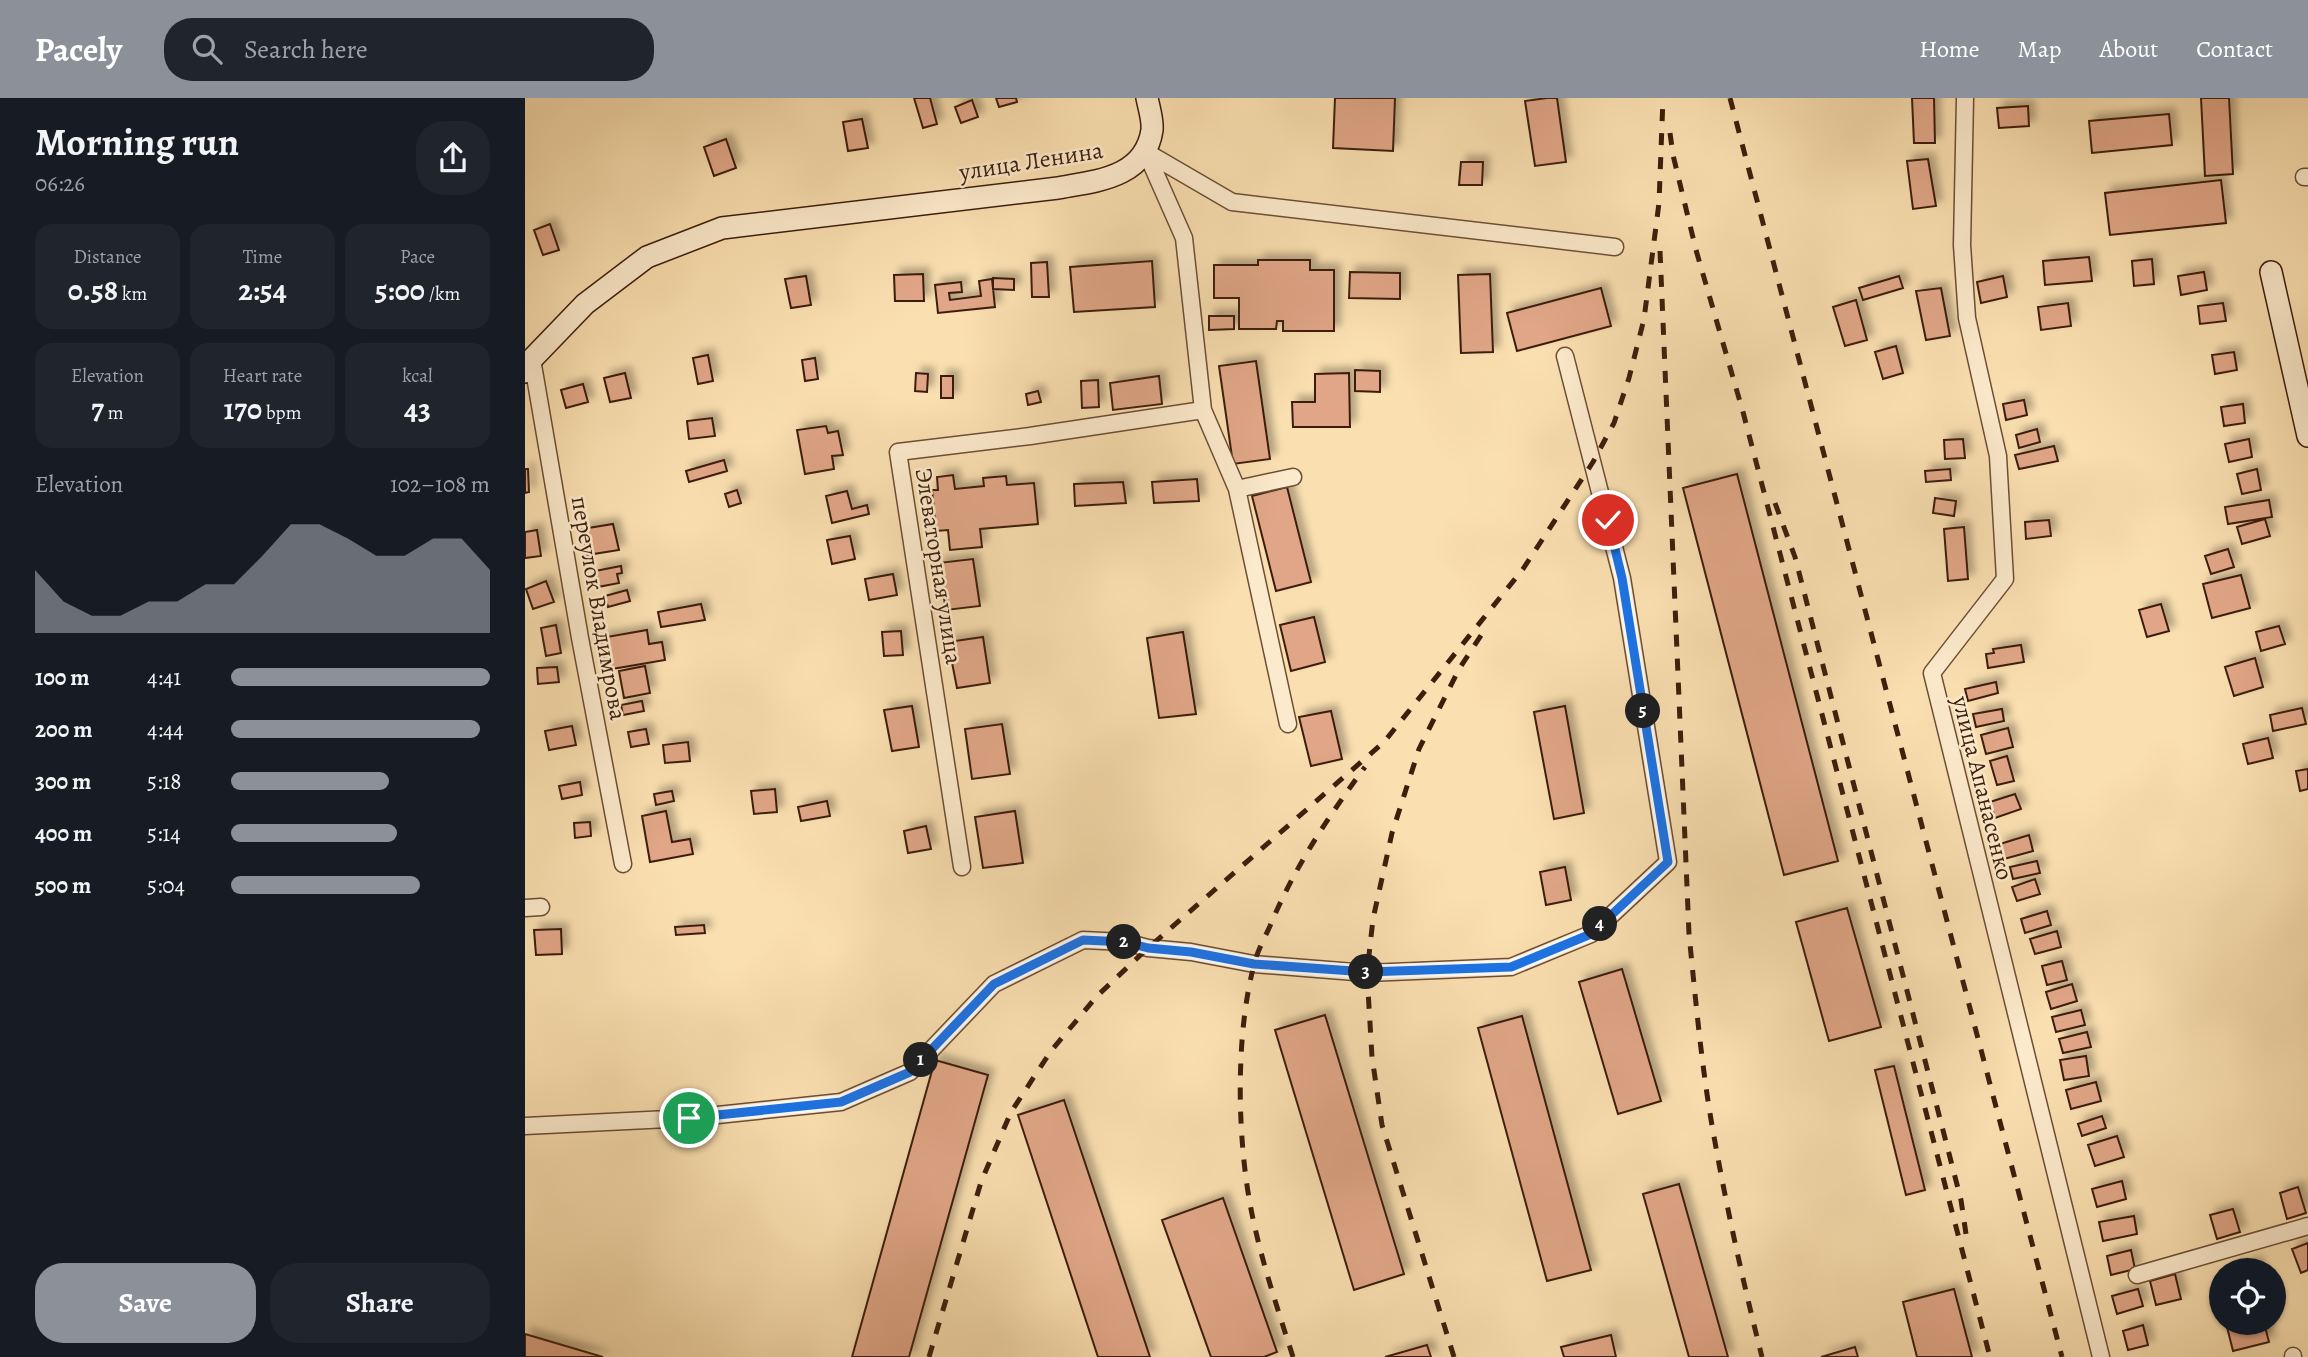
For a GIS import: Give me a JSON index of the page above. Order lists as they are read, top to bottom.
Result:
{
  "streets": {
    "main road": ["улица Ленина"],
    "street": ["Элеваторная улица", "переулок Владимрова", "улица Апанасенко"]
  },
  "crossings": [
    ["улица Ленина", "переулок Владимрова"]
  ],
  "page": {
    "header": "Pacely",
    "search": "Search here",
    "nav": [
      "Home",
      "Map",
      "About",
      "Contact"
    ],
    "heading": ["Morning run", "06:26"],
    "stats": [
      ["Distance", "0.58 km"],
      ["Time", "2:54"],
      ["Pace", "5:00 /km"],
      ["Elevation", "7 m"],
      ["Heart rate", "170 bpm"],
      ["kcal", "43"]
    ],
    "chart": ["Elevation", "102–108 m"],
    "list": [
      {
        "name": "100 m",
        "note": "4:41"
      },
      {
        "name": "200 m",
        "note": "4:44"
      },
      {
        "name": "300 m",
        "note": "5:18"
      },
      {
        "name": "400 m",
        "note": "5:14"
      },
      {
        "name": "500 m",
        "note": "5:04"
      }
    ],
    "pins": [
      "5",
      "4",
      "2",
      "3",
      "1"
    ],
    "buttons": ["Save", "Share"]
  }
}
